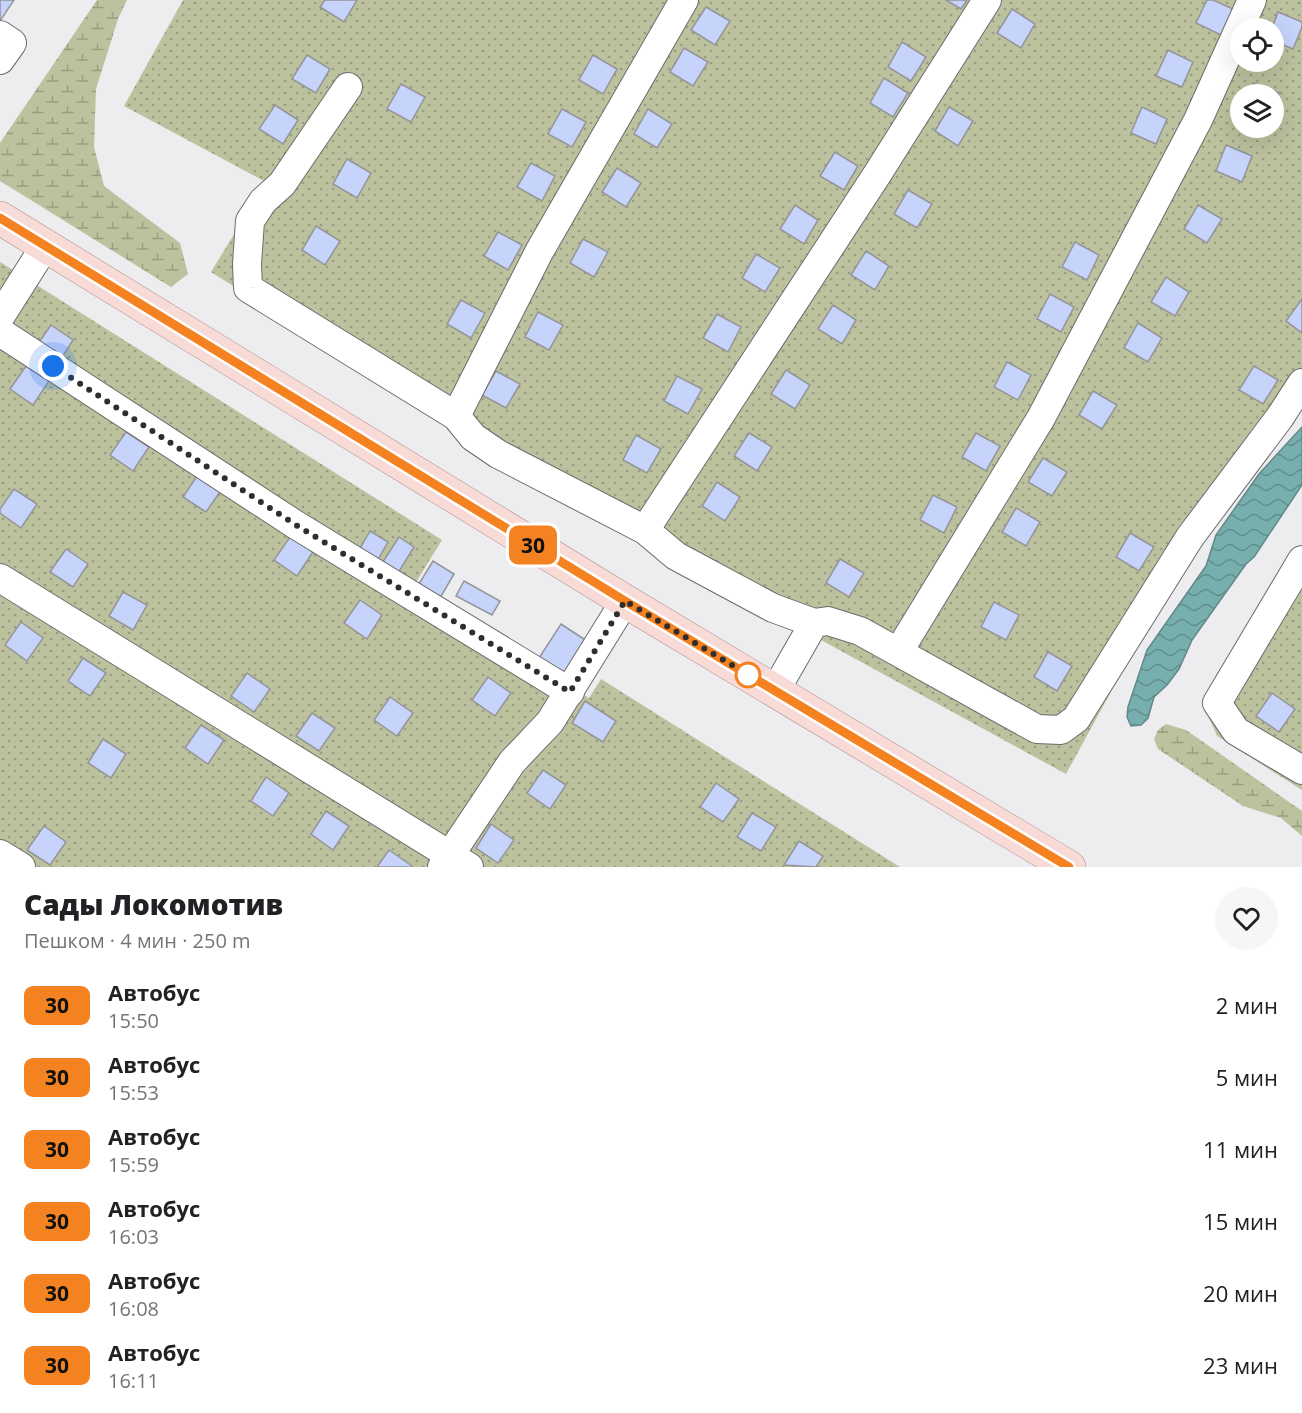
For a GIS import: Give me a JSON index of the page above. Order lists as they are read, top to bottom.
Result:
{
  "lines": ["bus line 30"],
  "page": {
    "on_map": "30",
    "heading": ["Сады Локомотив", "Пешком · 4 мин · 250 m"],
    "list": [
      {
        "mark": "30",
        "name": "Автобус",
        "note": "15:50",
        "value": "2 мин"
      },
      {
        "mark": "30",
        "name": "Автобус",
        "note": "15:53",
        "value": "5 мин"
      },
      {
        "mark": "30",
        "name": "Автобус",
        "note": "15:59",
        "value": "11 мин"
      },
      {
        "mark": "30",
        "name": "Автобус",
        "note": "16:03",
        "value": "15 мин"
      },
      {
        "mark": "30",
        "name": "Автобус",
        "note": "16:08",
        "value": "20 мин"
      },
      {
        "mark": "30",
        "name": "Автобус",
        "note": "16:11",
        "value": "23 мин"
      }
    ]
  }
}
